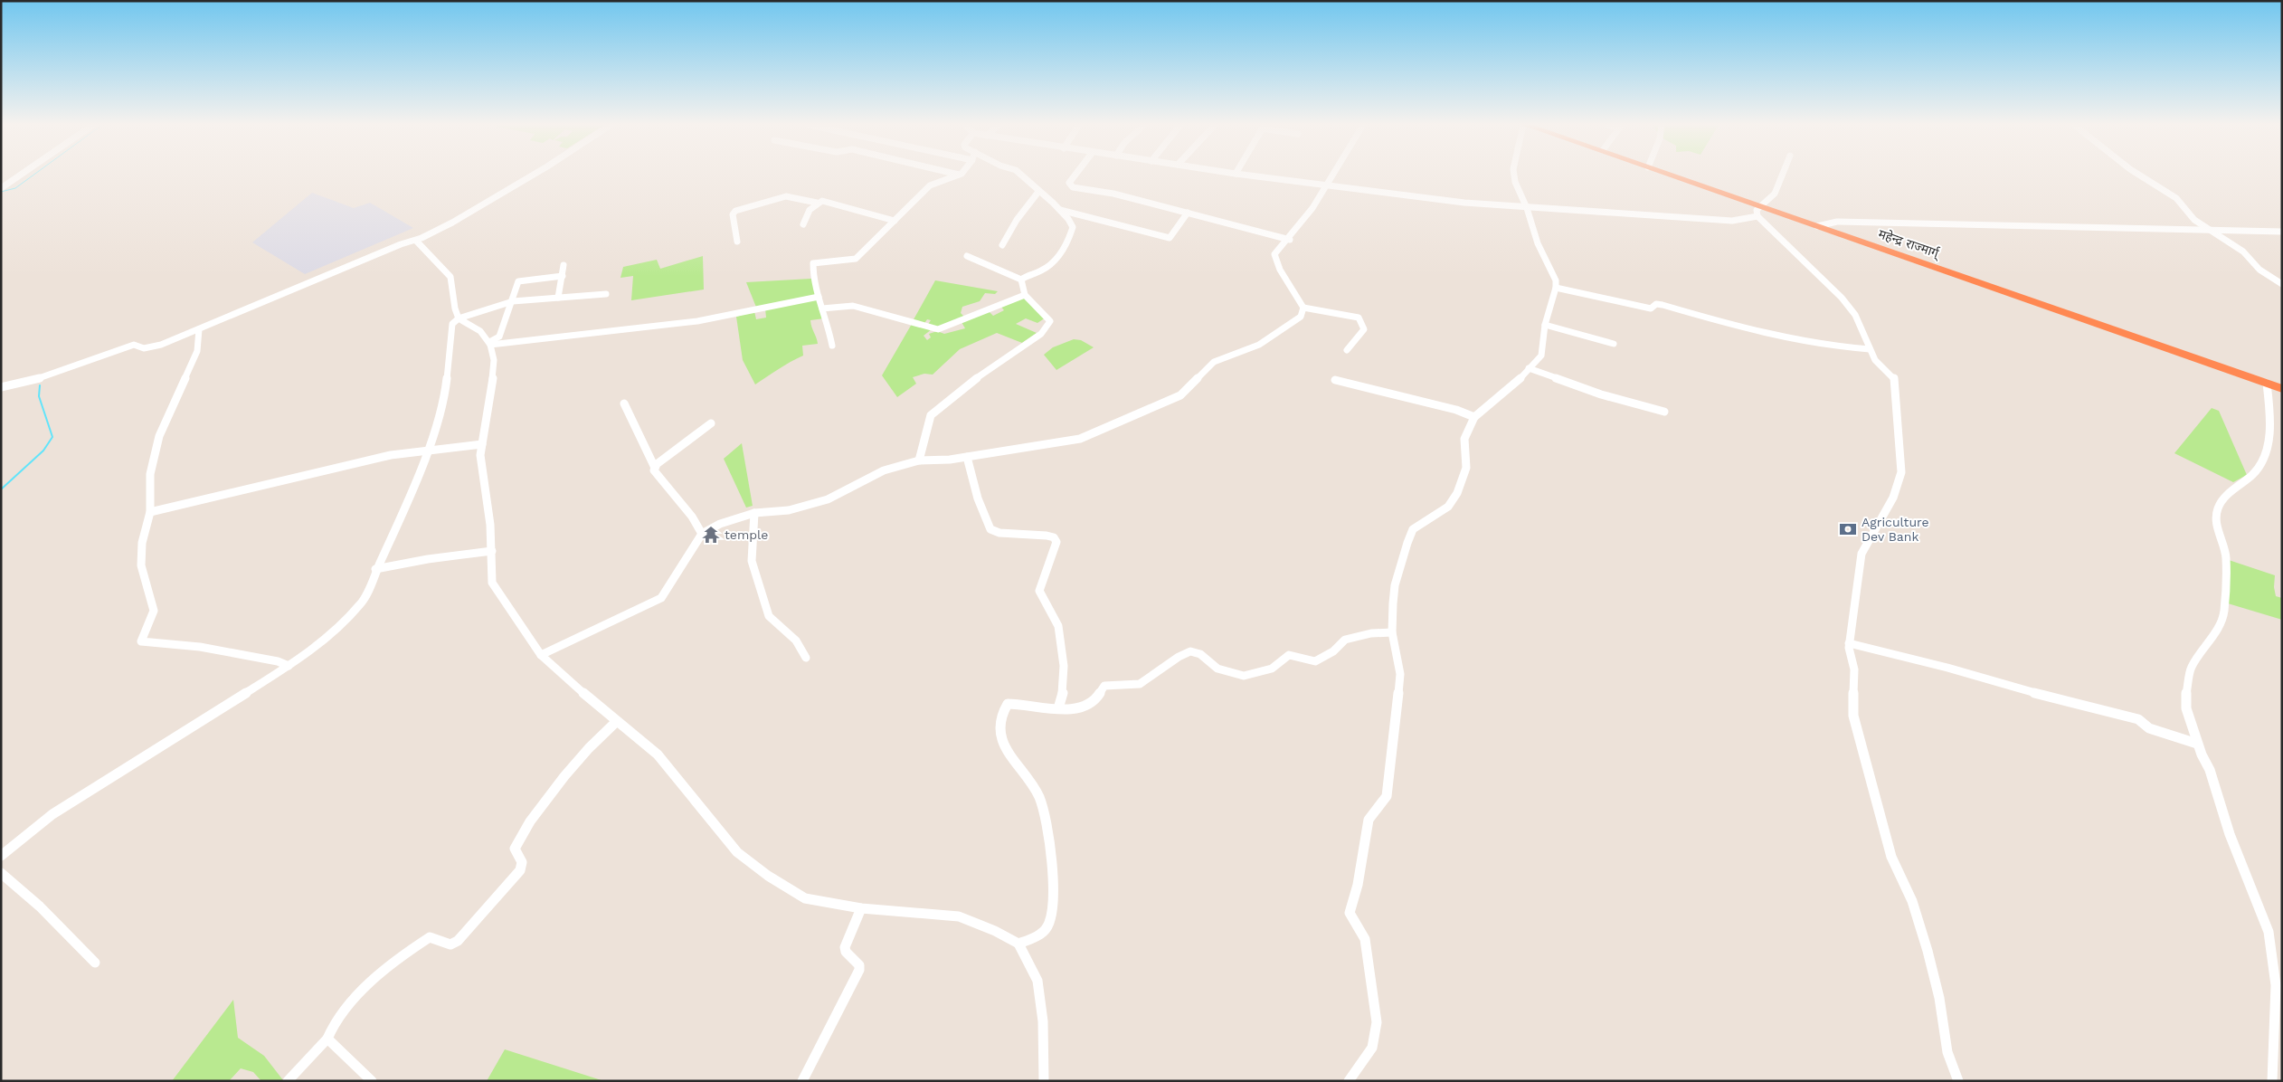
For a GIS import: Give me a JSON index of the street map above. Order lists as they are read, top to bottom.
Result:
{
  "streets": {
    "highway": ["महेन्द्र राज्मार्ग्"]
  },
  "places": {
    "bank": ["Agriculture Dev Bank"],
    "temple": ["temple"]
  }
}
